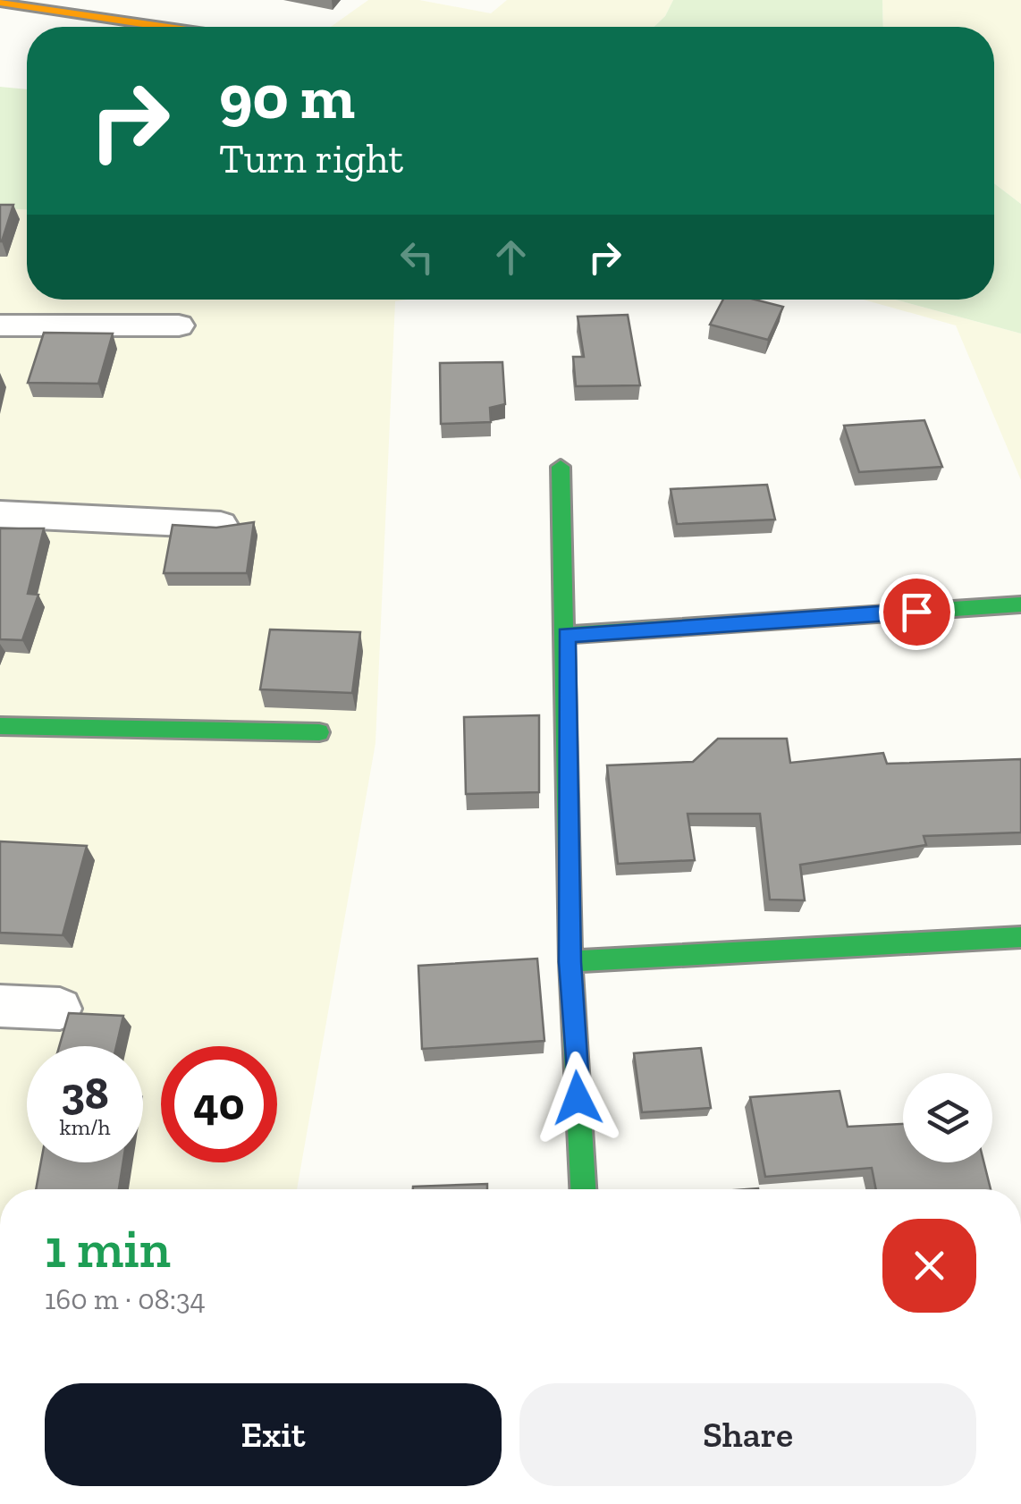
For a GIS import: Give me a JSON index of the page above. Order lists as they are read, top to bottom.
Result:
{
  "page": {
    "turn": ["90 m", "Turn right"],
    "speed": "38 km/h",
    "limit": "40",
    "heading": ["1 min", "160 m · 08:34"],
    "buttons": ["Exit", "Share"]
  }
}
